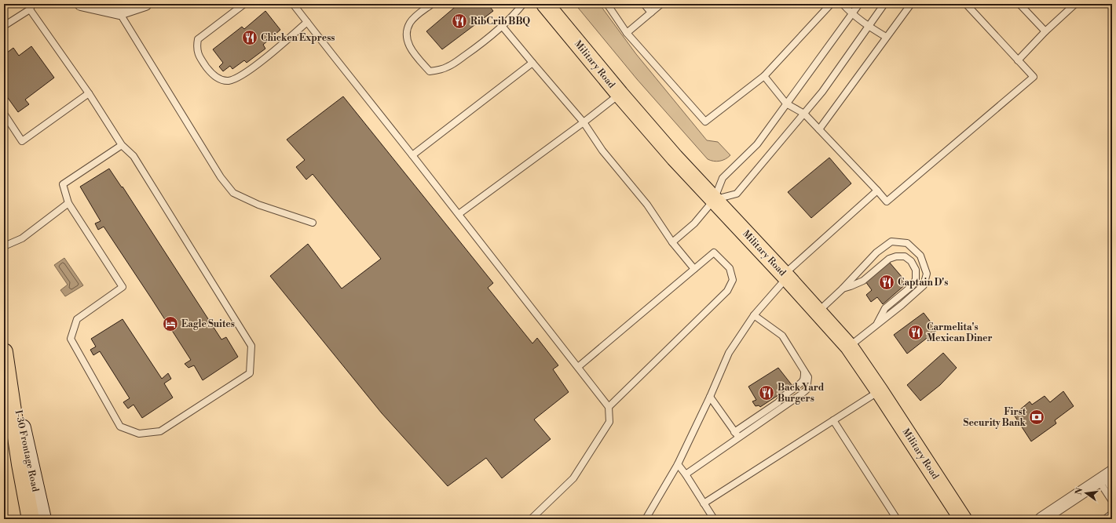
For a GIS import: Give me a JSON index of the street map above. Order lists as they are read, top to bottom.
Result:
{
  "streets": {
    "main road": ["Military Road", "I-30 Frontage Road"]
  },
  "places": {
    "restaurant": [
      "RibCrib BBQ",
      "Chicken Express",
      "Captain D's",
      "Carmelita's Mexican Diner",
      "Back Yard Burgers"
    ],
    "hotel": ["Eagle Suites"],
    "bank": ["First Security Bank"]
  },
  "north": "left"
}
